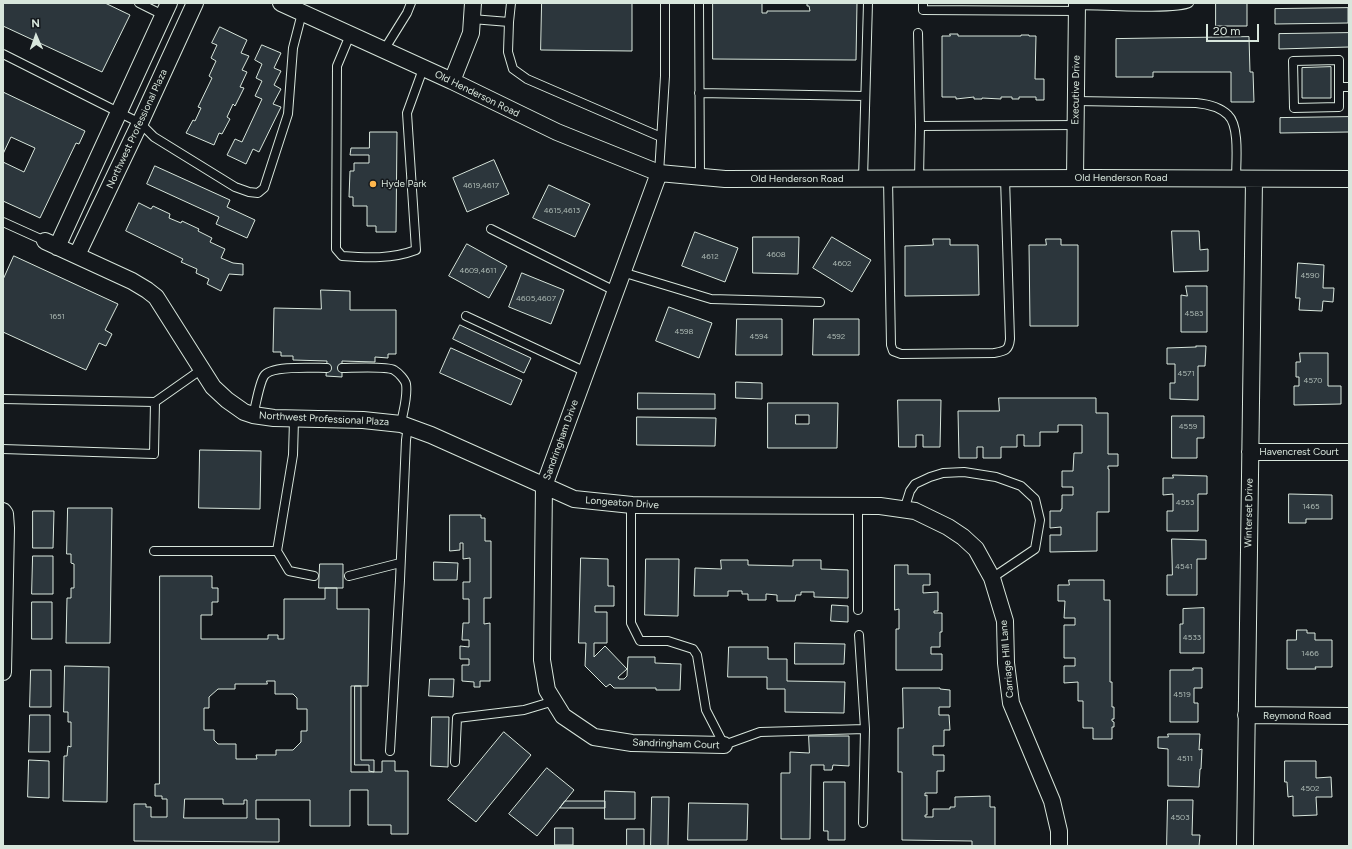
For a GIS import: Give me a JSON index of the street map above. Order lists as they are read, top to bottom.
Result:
{
  "streets": {
    "street": [
      "Executive Drive",
      "Old Henderson Road",
      "Northwest Professional Plaza",
      "Sandringham Drive",
      "Havencrest Court",
      "Longeaton Drive",
      "Winterset Drive",
      "Carriage Hill Lane",
      "Reymond Road",
      "Sandringham Court"
    ]
  },
  "crossings": [
    ["Executive Drive", "Old Henderson Road"],
    ["Old Henderson Road", "Sandringham Drive"],
    ["Old Henderson Road", "Winterset Drive"],
    ["Northwest Professional Plaza", "Longeaton Drive"],
    ["Sandringham Drive", "Longeaton Drive"],
    ["Sandringham Drive", "Sandringham Court"],
    ["Havencrest Court", "Winterset Drive"],
    ["Longeaton Drive", "Carriage Hill Lane"],
    ["Winterset Drive", "Reymond Road"]
  ],
  "places": ["Hyde Park"],
  "house_numbers": [
    "4619,4617",
    "4615,4613",
    "4608",
    "4612",
    "4602",
    "4609,4611",
    "4590",
    "4605,4607",
    "4583",
    "1651",
    "4598",
    "4594",
    "4592",
    "4571",
    "4570",
    "4559",
    "4553",
    "1465",
    "4541",
    "4533",
    "1466",
    "4519",
    "4511",
    "4502",
    "4503"
  ],
  "scale_bar": "20 m",
  "north": "top"
}
